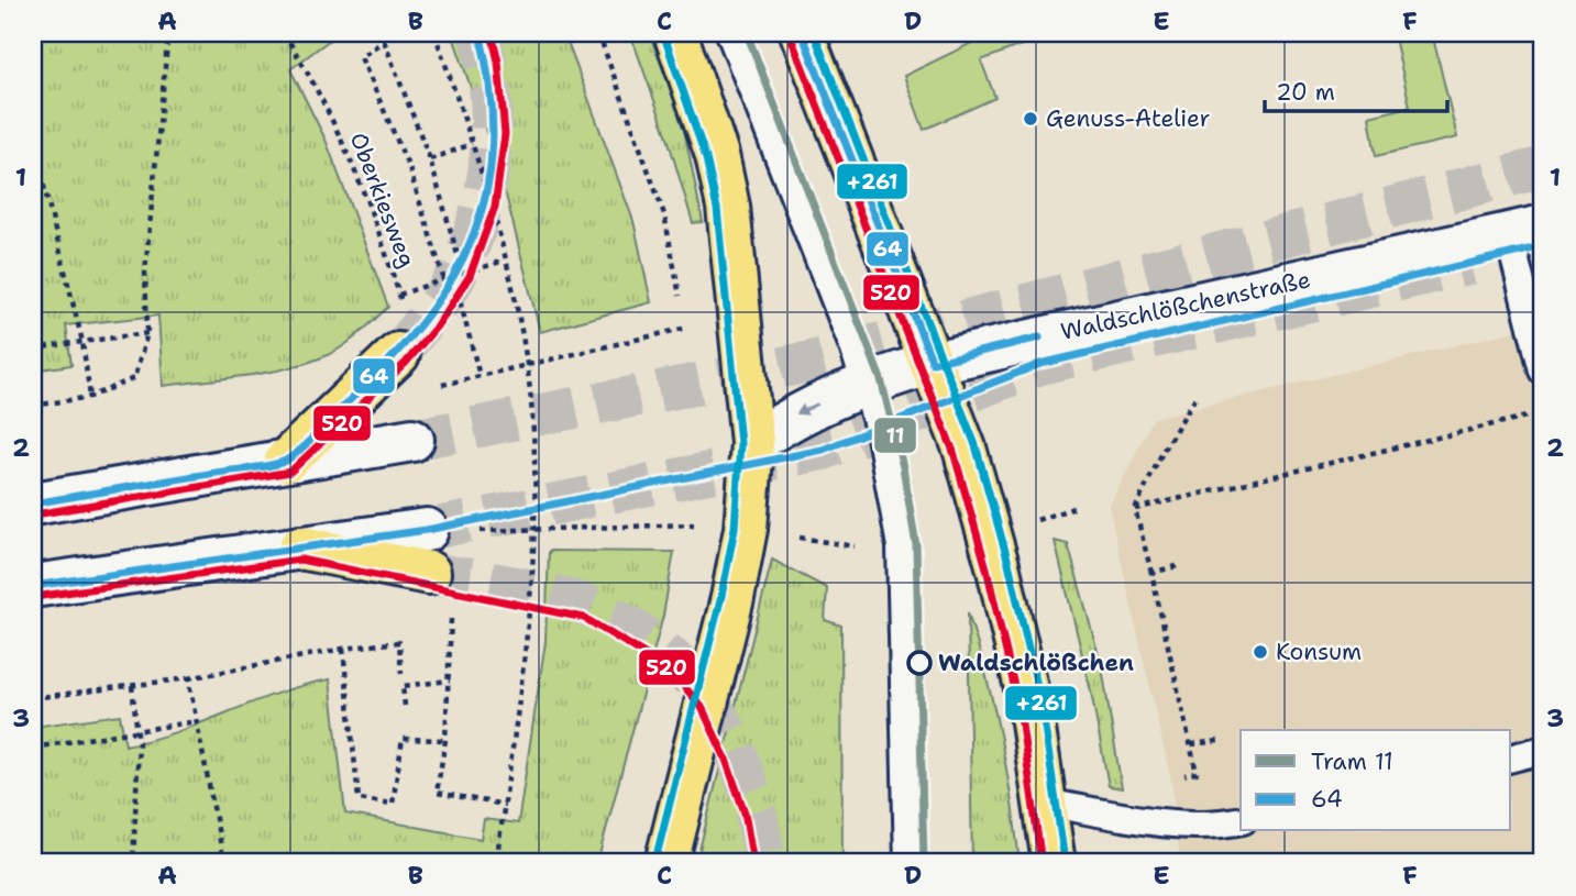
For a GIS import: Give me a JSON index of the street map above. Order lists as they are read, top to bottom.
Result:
{
  "streets": {
    "main road": ["Waldschlößchenstraße"],
    "path": ["Oberkiesweg"]
  },
  "places": ["Genuss-Atelier", "Konsum", "Waldschlößchen"],
  "lines": [
    "tram line 11",
    "transit line 64",
    "transit line 520",
    "transit line +261"
  ],
  "legend": ["Tram 11", "64"],
  "scale_bar": "20 m",
  "grid": {
    "columns": [
      "A",
      "B",
      "C",
      "D",
      "E",
      "F"
    ],
    "rows": ["1", "2", "3"]
  }
}
